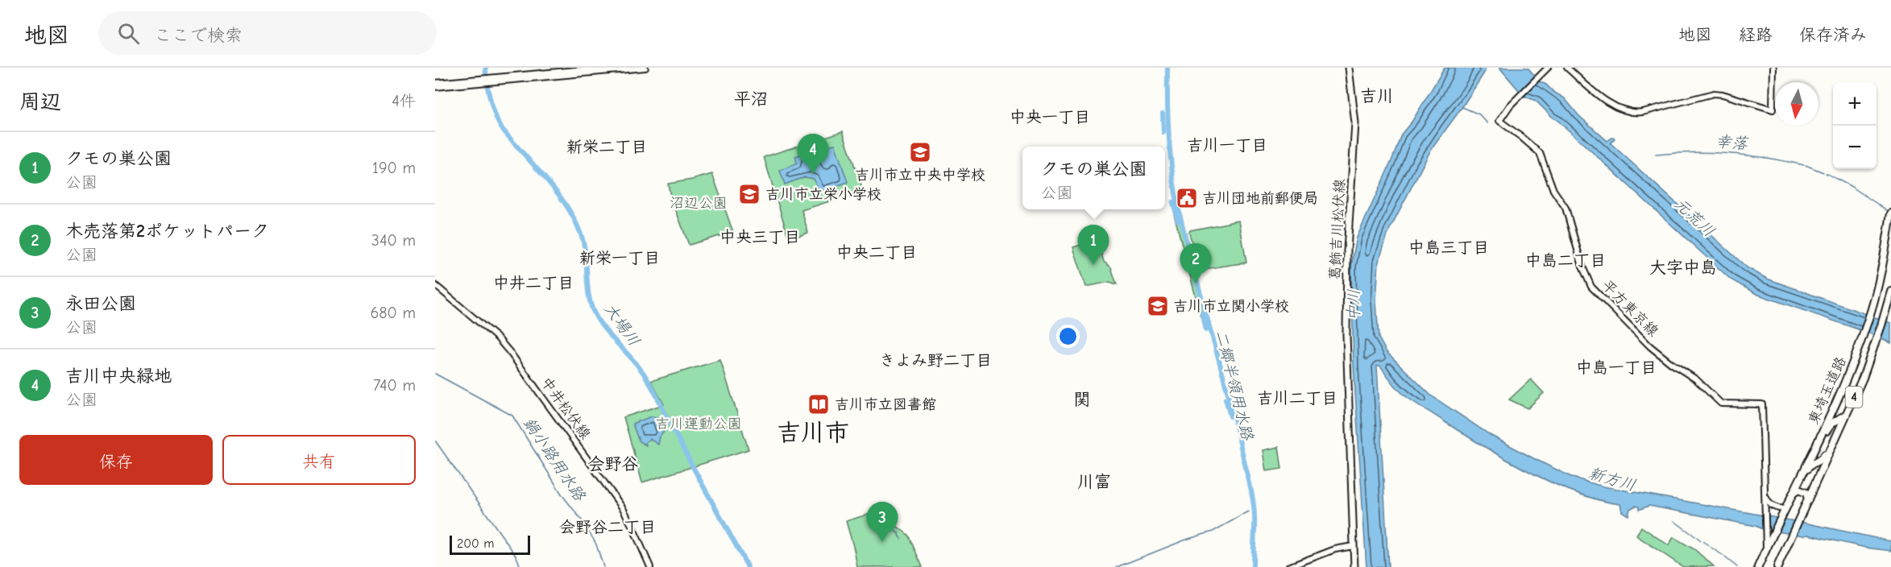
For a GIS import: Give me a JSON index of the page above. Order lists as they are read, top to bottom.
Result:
{
  "streets": {
    "highway": ["東埼玉道路", "4"],
    "main road": ["葛飾吉川松伏線", "平方東京線", "中井松伏線"]
  },
  "crossings": [
    ["平方東京線", "東埼玉道路"],
    ["東埼玉道路", "4"]
  ],
  "districts": [
    "吉川",
    "平沼",
    "中央一丁目",
    "吉川一丁目",
    "新栄二丁目",
    "中央三丁目",
    "中島三丁目",
    "中央二丁目",
    "新栄一丁目",
    "中島二丁目",
    "大字中島",
    "中井二丁目",
    "きよみ野二丁目",
    "中島一丁目",
    "吉川二丁目",
    "関",
    "吉川市",
    "会野谷",
    "川富",
    "会野谷二丁目"
  ],
  "water": [
    "幸落",
    "元荒川",
    "中川",
    "大場川",
    "二郷半領用水路",
    "鍋小路用水路",
    "新方川"
  ],
  "parks": ["沼辺公園", "吉川運動公園"],
  "places": {
    "school or university": ["吉川市立中央中学校", "吉川市立栄小学校", "吉川市立関小学校"],
    "public building": ["吉川団地前郵便局"],
    "library": ["吉川市立図書館"]
  },
  "scale_bar": "200 m",
  "north": "bottom",
  "page": {
    "header": "地図",
    "search": "ここで検索",
    "nav": ["地図", "経路", "保存済み"],
    "heading": ["周辺", "4件"],
    "map_buttons": ["+", "−"],
    "list": [
      {
        "mark": "1",
        "name": "クモの巣公園",
        "note": "公園",
        "value": "190 m"
      },
      {
        "mark": "2",
        "name": "木売落第2ポケットパーク",
        "note": "公園",
        "value": "340 m"
      },
      {
        "mark": "3",
        "name": "永田公園",
        "note": "公園",
        "value": "680 m"
      },
      {
        "mark": "4",
        "name": "吉川中央緑地",
        "note": "公園",
        "value": "740 m"
      }
    ],
    "pins": [
      "4",
      "1",
      "2",
      "3"
    ],
    "popup": ["クモの巣公園", "公園"],
    "buttons": ["保存", "共有"],
    "scale": "200 m"
  }
}
